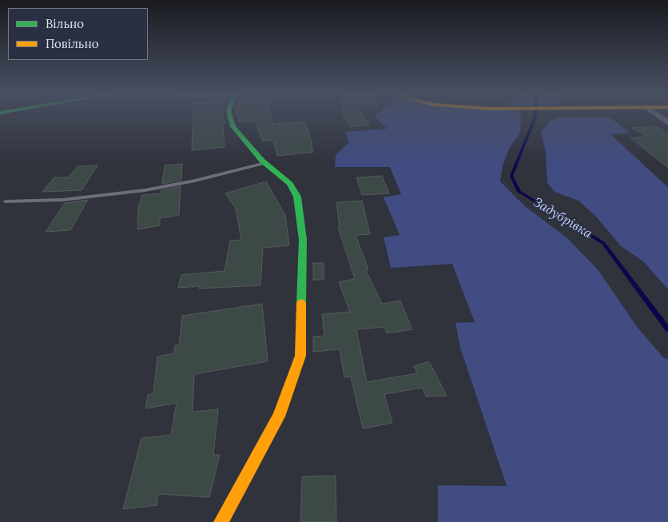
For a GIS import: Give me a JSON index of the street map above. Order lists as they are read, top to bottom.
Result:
{
  "water": ["Задубрівка"],
  "legend": ["Вільно", "Повільно"]
}
